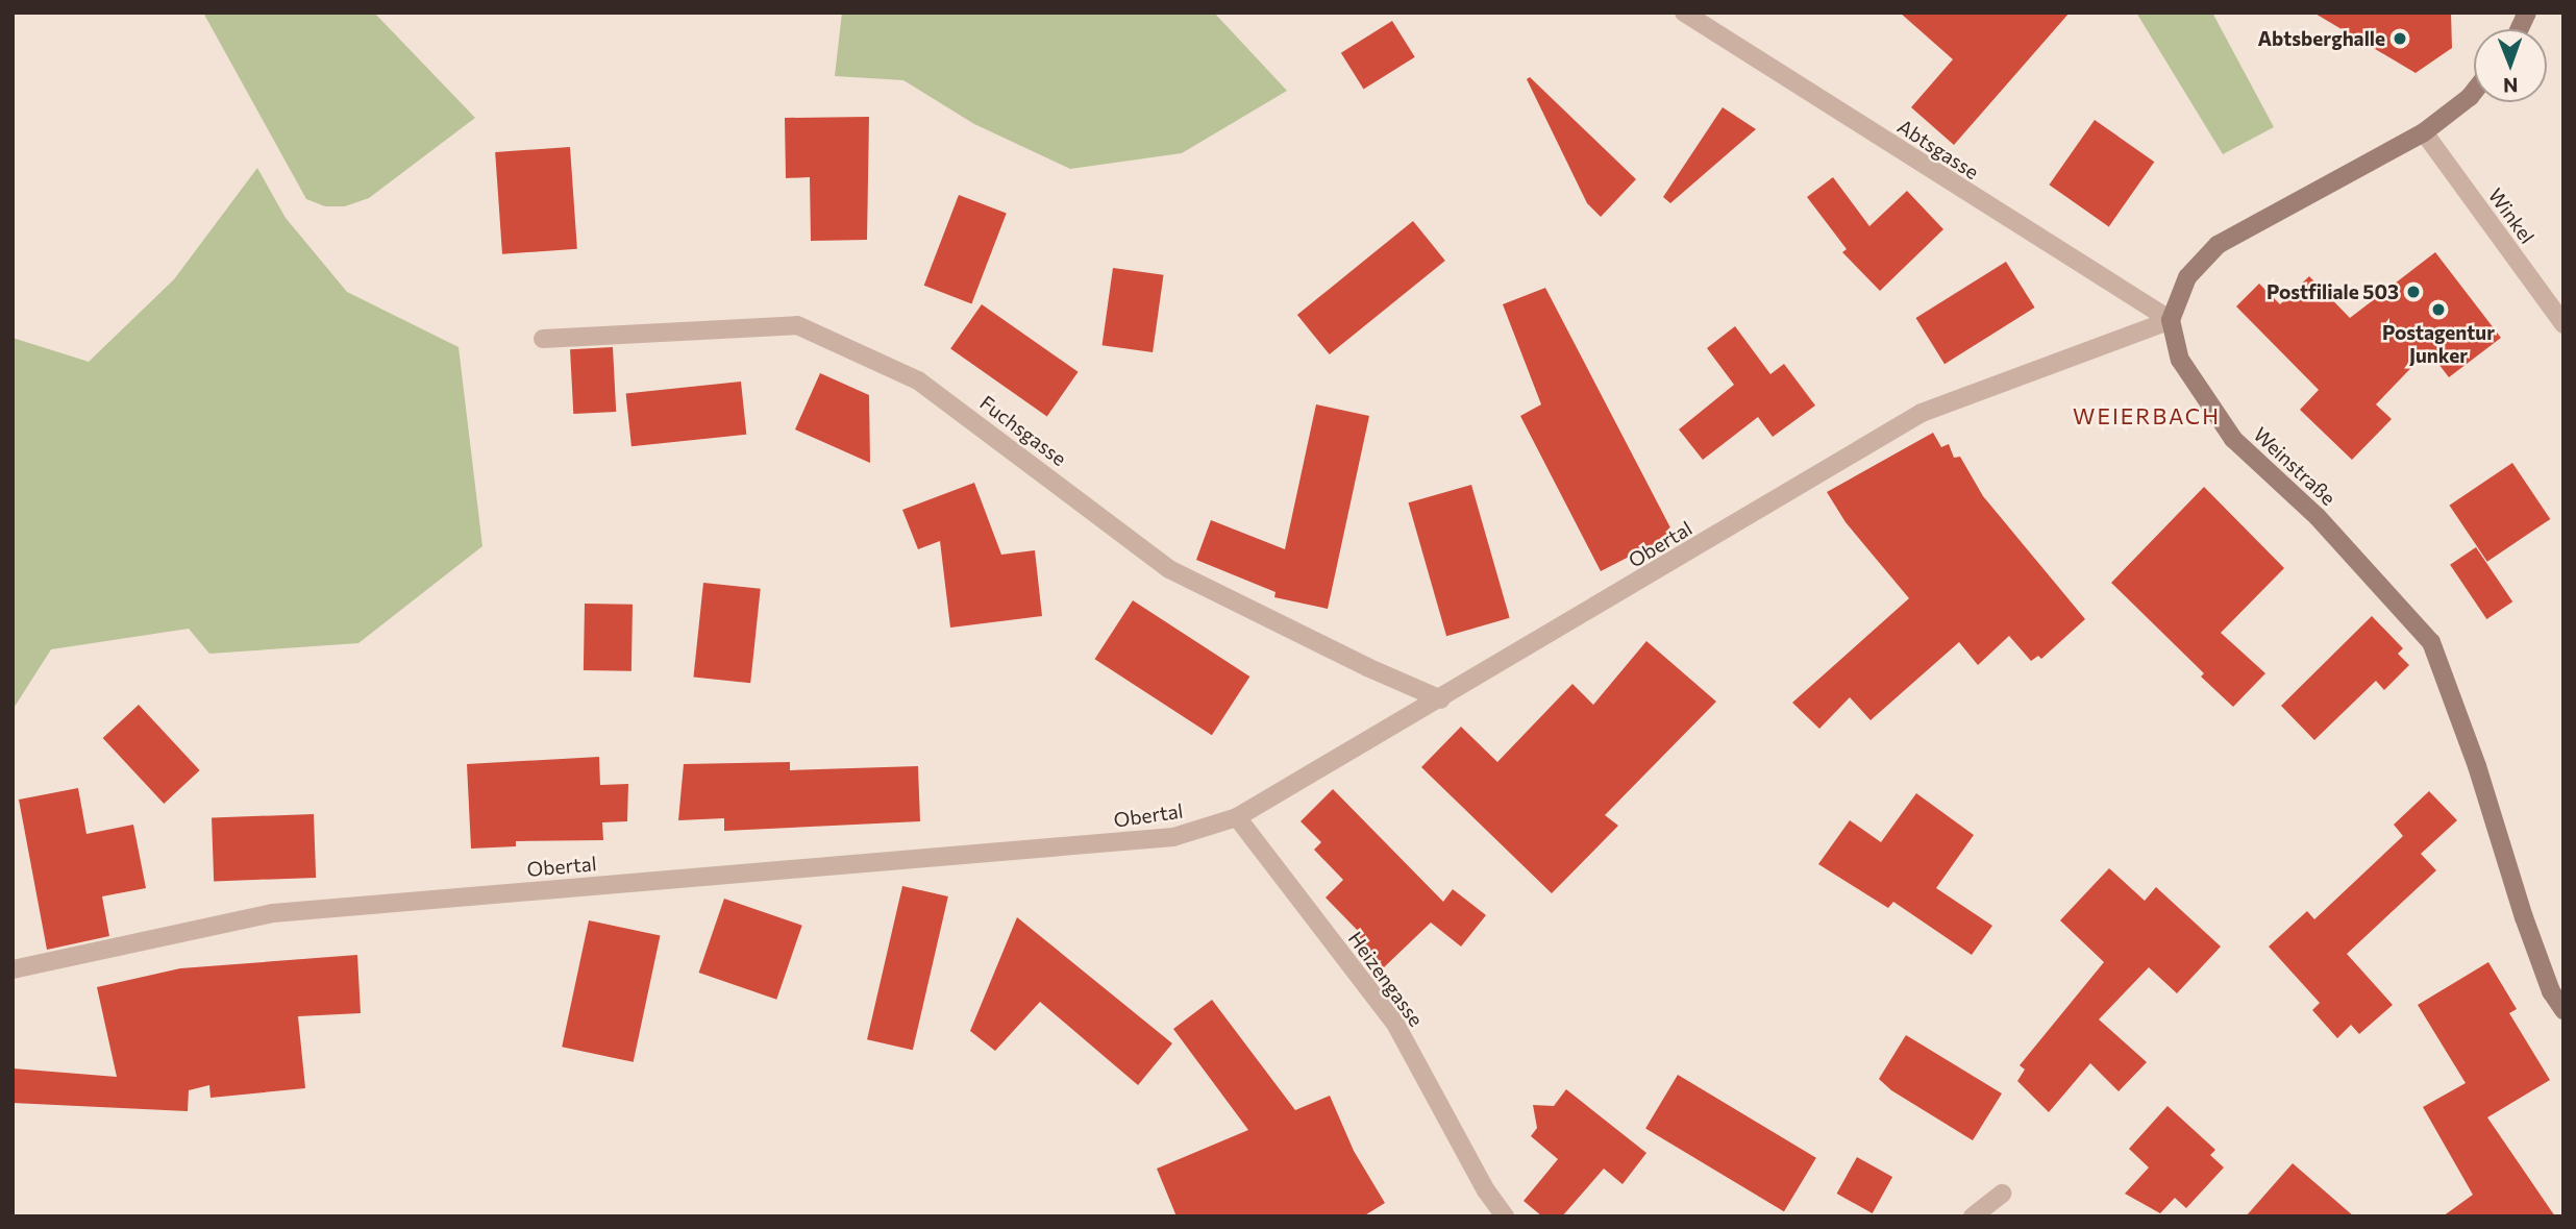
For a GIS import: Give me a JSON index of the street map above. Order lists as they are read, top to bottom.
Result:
{
  "streets": {
    "street": [
      "Abtsgasse",
      "Winkel",
      "Fuchsgasse",
      "Weinstraße",
      "Obertal",
      "Heizengasse"
    ]
  },
  "crossings": [
    ["Abtsgasse", "Weinstraße"],
    ["Abtsgasse", "Obertal"],
    ["Fuchsgasse", "Obertal"],
    ["Weinstraße", "Obertal"],
    ["Obertal", "Heizengasse"]
  ],
  "districts": ["WEIERBACH"],
  "places": ["Abtsberghalle", "Postfiliale 503", "Postagentur Junker"],
  "north": "bottom"
}
